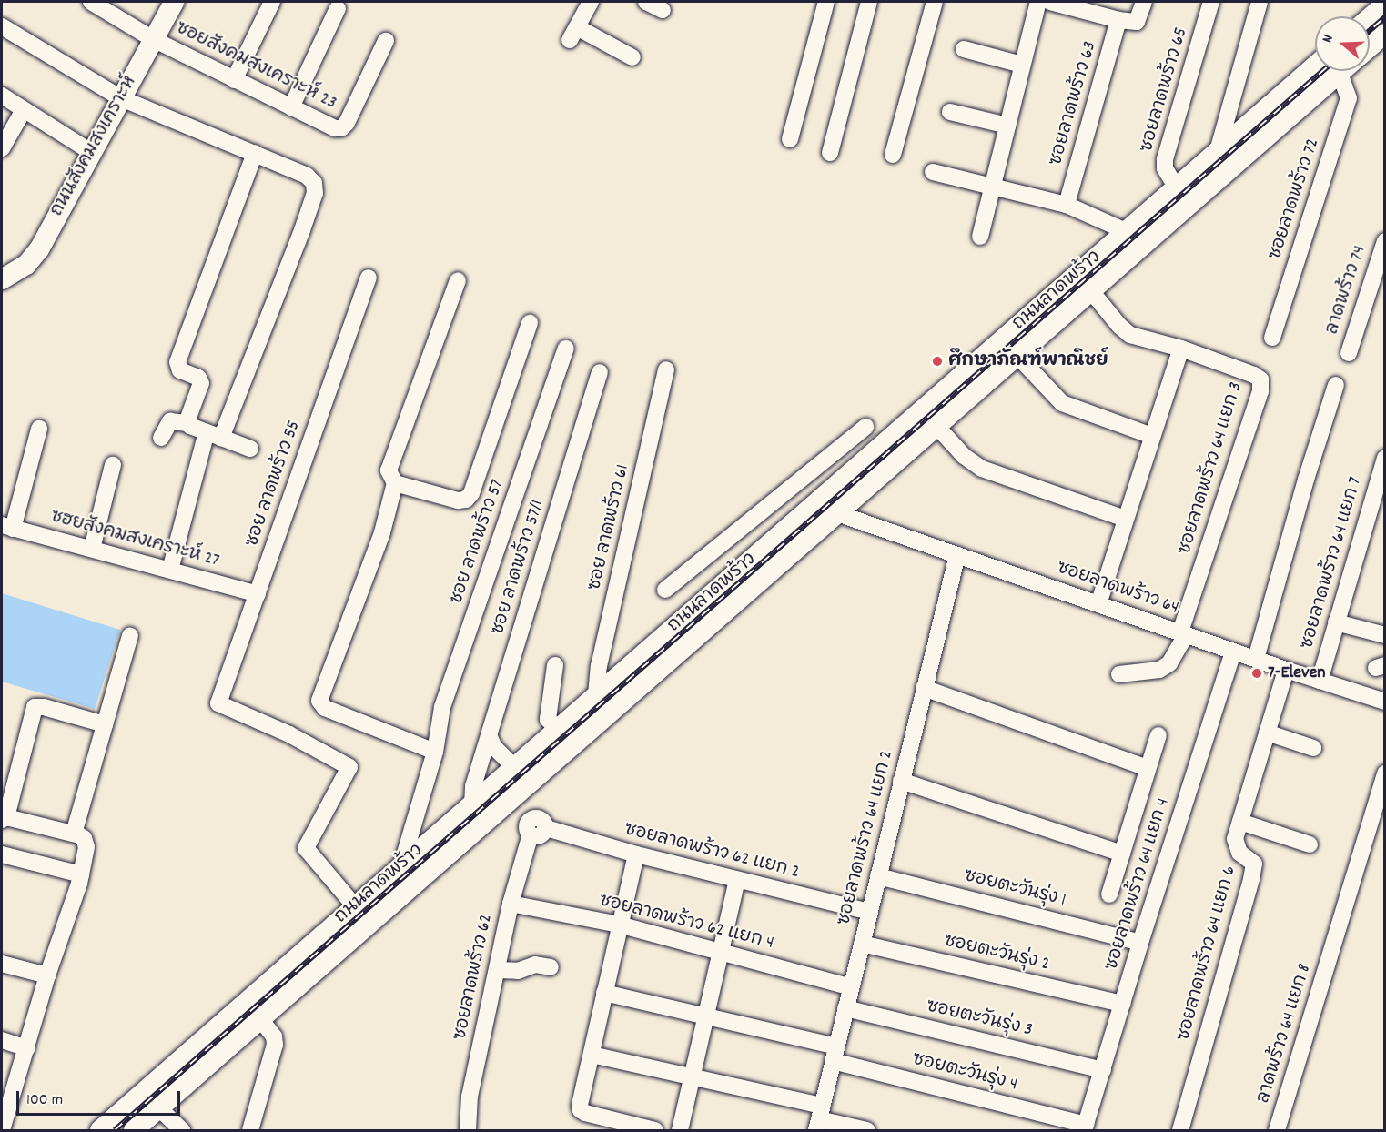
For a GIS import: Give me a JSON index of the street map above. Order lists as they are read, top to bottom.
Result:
{
  "streets": {
    "main road": ["ถนนสังคมสงเคราะห์", "ถนนลาดพร้าว"],
    "street": [
      "ซอยสังคมสงเคราะห์ 23",
      "ซอยลาดพร้าว 65",
      "ซอยลาดพร้าว 63",
      "ซอยลาดพร้าว 72",
      "ลาดพร้าว 74",
      "ซอยลาดพร้าว 64 แยก 3",
      "ซอย ลาดพร้าว 55",
      "ซอย ลาดพร้าว 61",
      "ซฮยสังคมสงเคราะห์ 27",
      "ซอย ลาดพร้าว 57",
      "ซอยลาดพร้าว 64 แยก 7",
      "ซอย ลาดพร้าว 57/1",
      "ซอยลาดพร้าว 64",
      "ซอยลาดพร้าว 64 แยก 2",
      "ซอยลาดพร้าว 62 แยก 2",
      "ซอยลาดพร้าว 64 แยก 4",
      "ซอยตะวันรุ่ง 1",
      "ซอยลาดพร้าว 62 แยก 4",
      "ซอยตะวันรุ่ง 2",
      "ซอยลาดพร้าว 64 แยก 6",
      "ซอยลาดพร้าว 62",
      "ซอยตะวันรุ่ง 3",
      "ลาดพร้าว 64 แยก 8",
      "ซอยตะวันรุ่ง 4"
    ]
  },
  "crossings": [
    ["ซอยสังคมสงเคราะห์ 23", "ถนนสังคมสงเคราะห์"],
    ["ซอยลาดพร้าว 65", "ถนนลาดพร้าว"],
    ["ถนนลาดพร้าว", "ซอยลาดพร้าว 64 แยก 3"],
    ["ถนนลาดพร้าว", "ซอย ลาดพร้าว 55"],
    ["ถนนลาดพร้าว", "ซอย ลาดพร้าว 61"],
    ["ถนนลาดพร้าว", "ซอย ลาดพร้าว 57"],
    ["ถนนลาดพร้าว", "ซอย ลาดพร้าว 57/1"],
    ["ถนนลาดพร้าว", "ซอยลาดพร้าว 64"],
    ["ซอยลาดพร้าว 64 แยก 3", "ซอยลาดพร้าว 64"],
    ["ซอย ลาดพร้าว 55", "ซฮยสังคมสงเคราะห์ 27"],
    ["ซอยลาดพร้าว 64 แยก 7", "ซอยลาดพร้าว 64"],
    ["ซอยลาดพร้าว 64", "ซอยลาดพร้าว 64 แยก 2"],
    ["ซอยลาดพร้าว 64", "ซอยลาดพร้าว 64 แยก 4"],
    ["ซอยลาดพร้าว 64", "ซอยลาดพร้าว 64 แยก 6"],
    ["ซอยลาดพร้าว 64 แยก 2", "ซอยลาดพร้าว 62 แยก 2"],
    ["ซอยลาดพร้าว 64 แยก 2", "ซอยตะวันรุ่ง 1"],
    ["ซอยลาดพร้าว 64 แยก 2", "ซอยลาดพร้าว 62 แยก 4"],
    ["ซอยลาดพร้าว 64 แยก 2", "ซอยตะวันรุ่ง 2"],
    ["ซอยลาดพร้าว 64 แยก 2", "ซอยตะวันรุ่ง 3"],
    ["ซอยลาดพร้าว 64 แยก 2", "ซอยตะวันรุ่ง 4"],
    ["ซอยลาดพร้าว 62 แยก 2", "ซอยลาดพร้าว 62"],
    ["ซอยลาดพร้าว 64 แยก 4", "ซอยตะวันรุ่ง 1"],
    ["ซอยลาดพร้าว 64 แยก 4", "ซอยตะวันรุ่ง 2"],
    ["ซอยลาดพร้าว 64 แยก 4", "ซอยตะวันรุ่ง 3"],
    ["ซอยลาดพร้าว 64 แยก 4", "ซอยตะวันรุ่ง 4"],
    ["ซอยลาดพร้าว 62 แยก 4", "ซอยลาดพร้าว 62"]
  ],
  "places": ["ศึกษาภัณฑ์พาณิชย์", "7-Eleven"],
  "scale_bar": "100 m",
  "north": "left"
}
